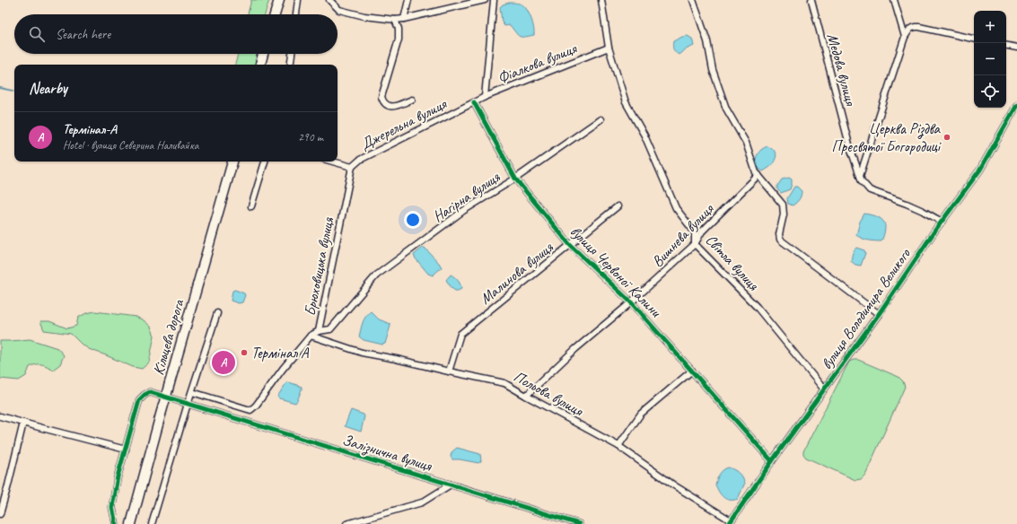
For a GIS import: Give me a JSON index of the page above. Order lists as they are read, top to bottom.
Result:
{
  "streets": {
    "highway": ["Кільцева дорога"],
    "street": [
      "Фіалкова вулиця",
      "Медова вулиця",
      "Джерельна вулиця",
      "Нагірна вулиця",
      "Вишнева вулиця",
      "Світла вулиця",
      "Брюховицька вулиця",
      "вулиця Червоної Калини",
      "Малинова вулиця",
      "вулиця Володимира Великого",
      "Польова вулиця",
      "Залізнична вулиця"
    ]
  },
  "crossings": [
    ["Фіалкова вулиця", "Джерельна вулиця"],
    ["Фіалкова вулиця", "Світла вулиця"],
    ["Фіалкова вулиця", "вулиця Червоної Калини"],
    ["Медова вулиця", "вулиця Володимира Великого"],
    ["Джерельна вулиця", "Брюховицька вулиця"],
    ["Джерельна вулиця", "вулиця Червоної Калини"],
    ["Нагірна вулиця", "Брюховицька вулиця"],
    ["Нагірна вулиця", "вулиця Червоної Калини"],
    ["Вишнева вулиця", "Світла вулиця"],
    ["Вишнева вулиця", "вулиця Червоної Калини"],
    ["Вишнева вулиця", "Польова вулиця"],
    ["Світла вулиця", "вулиця Володимира Великого"],
    ["Брюховицька вулиця", "Польова вулиця"],
    ["вулиця Червоної Калини", "Малинова вулиця"],
    ["вулиця Червоної Калини", "вулиця Володимира Великого"],
    ["Малинова вулиця", "Польова вулиця"],
    ["вулиця Володимира Великого", "Польова вулиця"]
  ],
  "places": ["Церква Різдва Пресвятої Богородиці", "Термінал А"],
  "page": {
    "map_buttons": ["+", "−"],
    "search": "Search here",
    "heading": "Nearby",
    "list": [
      {
        "mark": "A",
        "name": "Термінал-А",
        "note": "Hotel · вулиця Северина Наливайка",
        "value": "290 m"
      }
    ],
    "pins": "A"
  }
}
